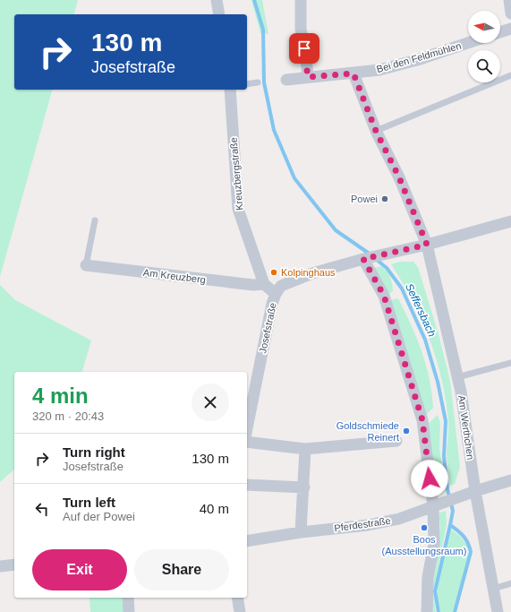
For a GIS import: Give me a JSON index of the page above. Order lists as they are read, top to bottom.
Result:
{
  "streets": {
    "street": [
      "Bei den Feldmühlen",
      "Kreuzbergstraße",
      "Am Kreuzberg",
      "Josefstraße",
      "Am Werthchen",
      "Pferdestraße"
    ]
  },
  "crossings": [
    ["Bei den Feldmühlen", "Am Werthchen"],
    ["Kreuzbergstraße", "Am Kreuzberg"],
    ["Josefstraße", "Am Werthchen"],
    ["Am Werthchen", "Pferdestraße"]
  ],
  "water": ["Seffersbach"],
  "places": [
    "Powei",
    "Kolpinghaus",
    "Goldschmiede Reinert",
    "Boos (Ausstellungsraum)"
  ],
  "north": "left",
  "page": {
    "turn": ["130 m", "Josefstraße"],
    "heading": ["4 min", "320 m · 20:43"],
    "list": [
      {
        "name": "Turn right",
        "note": "Josefstraße",
        "value": "130 m"
      },
      {
        "name": "Turn left",
        "note": "Auf der Powei",
        "value": "40 m"
      }
    ],
    "buttons": ["Exit", "Share"]
  }
}
